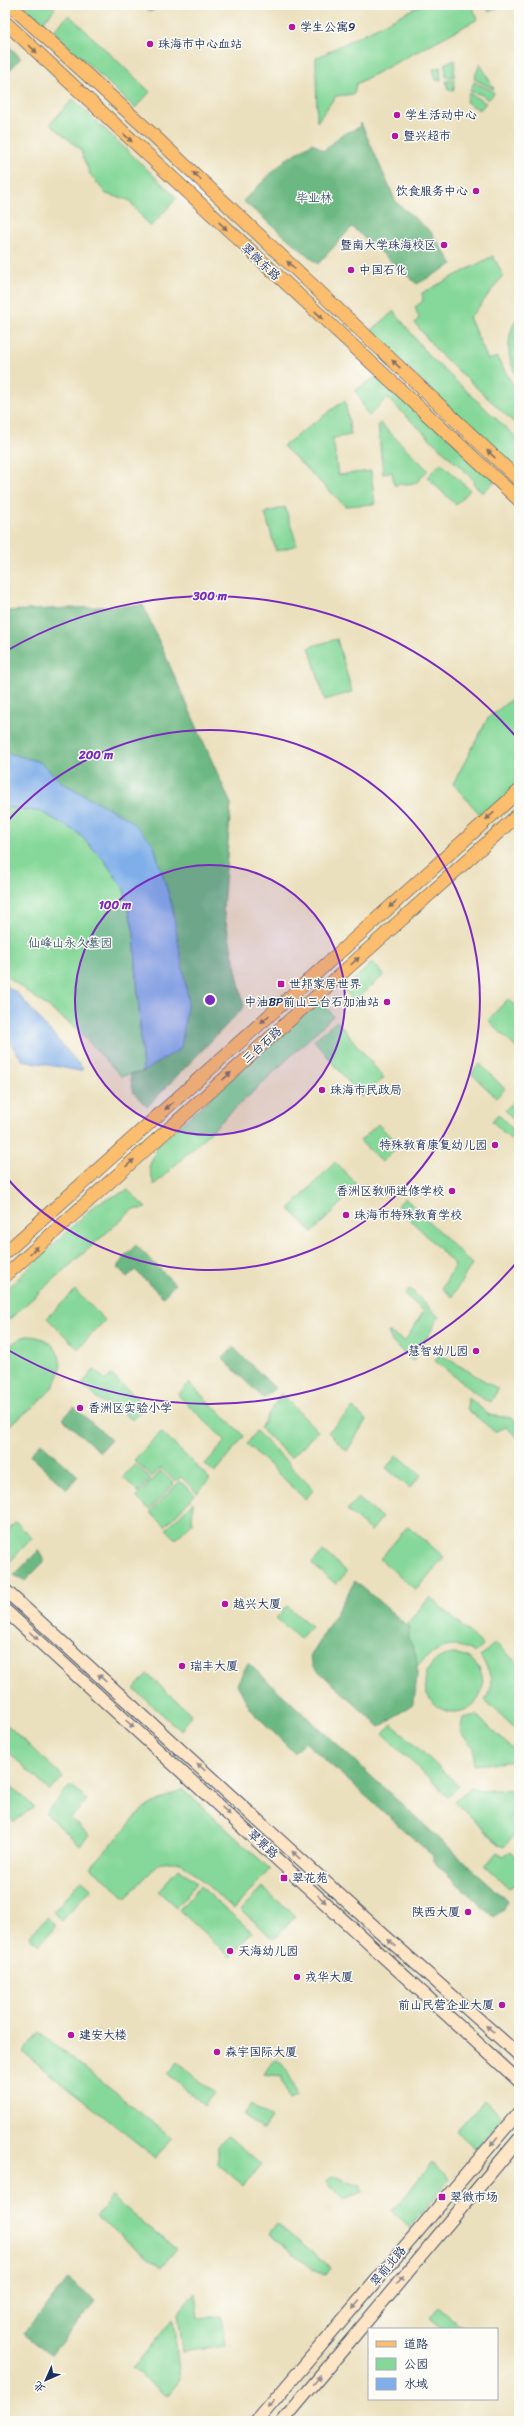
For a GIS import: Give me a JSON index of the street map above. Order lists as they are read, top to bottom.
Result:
{
  "streets": {
    "main road": [
      "翠微东路",
      "三台石路",
      "翠景路",
      "翠前北路"
    ]
  },
  "parks": ["毕业林", "仙峰山永久墓园"],
  "places": {
    "other": [
      "学生公寓9",
      "珠海市中心血站",
      "学生活动中心",
      "暨兴超市",
      "饮食服务中心",
      "暨南大学珠海校区",
      "中国石化",
      "中油BP前山三台石加油站",
      "珠海市民政局",
      "特殊教育康复幼儿园",
      "香洲区教师进修学校",
      "珠海市特殊教育学校",
      "慧智幼儿园",
      "香洲区实验小学",
      "越兴大厦",
      "瑞丰大厦",
      "陕西大厦",
      "天海幼儿园",
      "戎华大厦",
      "前山民营企业大厦",
      "建安大楼",
      "森宇国际大厦"
    ],
    "transit": ["世邦家居世界", "翠花苑", "翠微市场"]
  },
  "legend": ["道路", "公园", "水域"],
  "north": "bottom left",
  "rings": ["300 m", "200 m", "100 m"]
}
